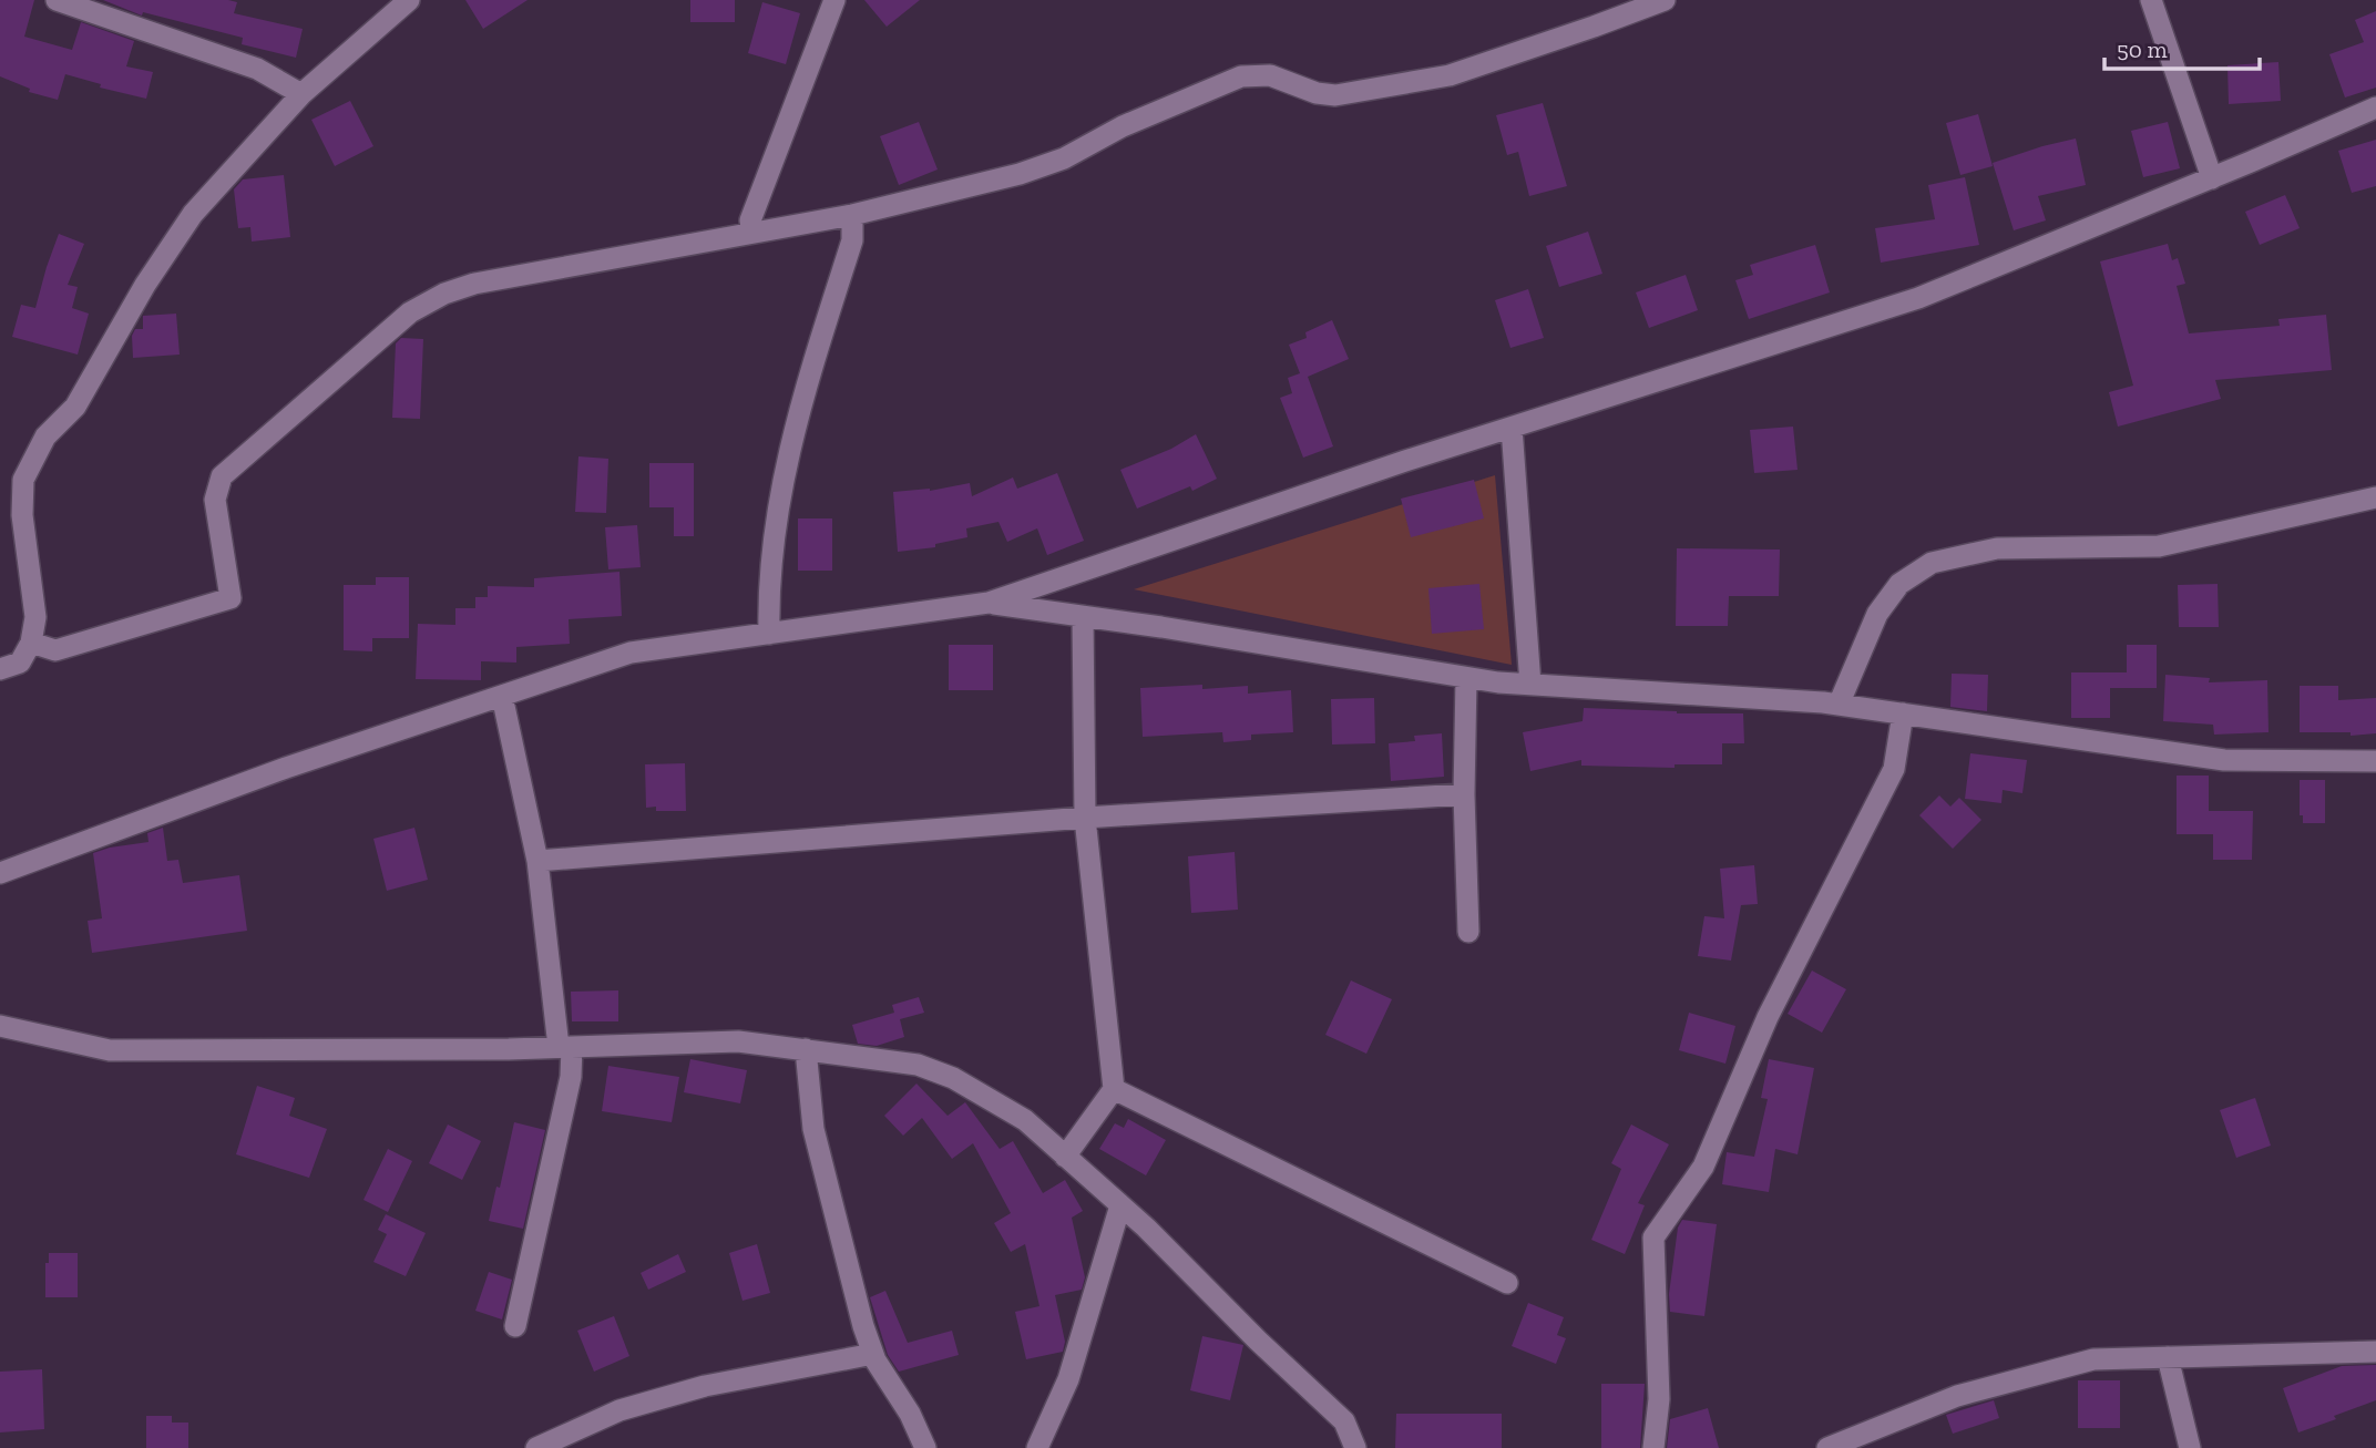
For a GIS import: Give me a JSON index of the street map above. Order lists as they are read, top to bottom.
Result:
{
  "scale_bar": "50 m"
}
